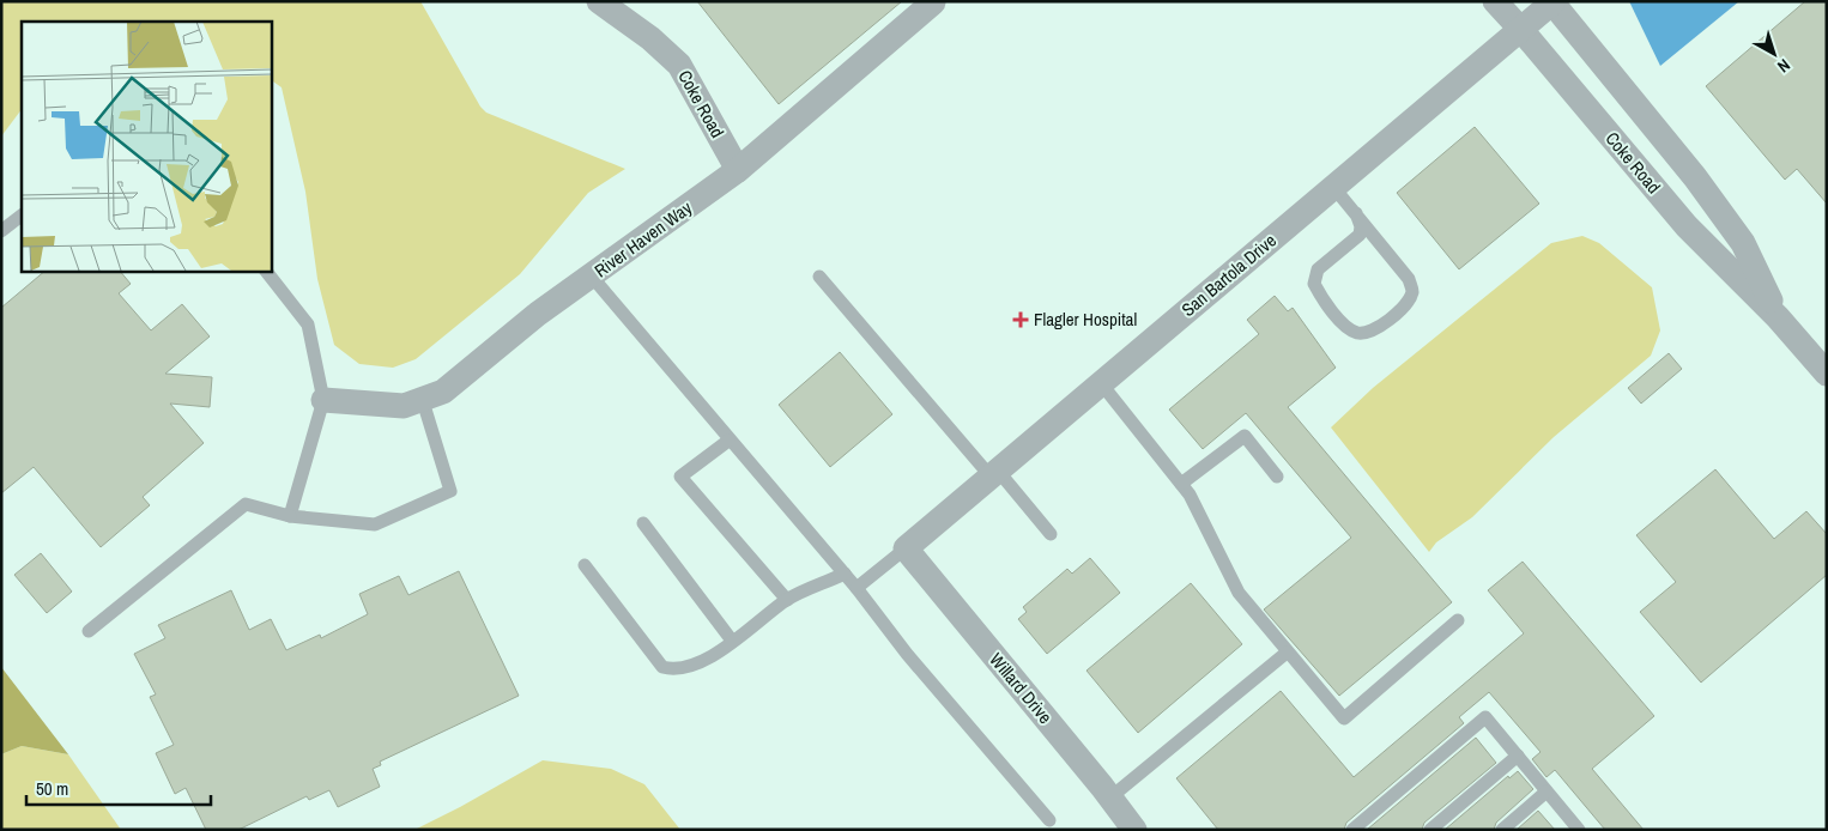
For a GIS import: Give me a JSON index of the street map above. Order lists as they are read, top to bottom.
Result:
{
  "streets": {
    "street": [
      "Coke Road",
      "River Haven Way",
      "San Bartola Drive",
      "Willard Drive"
    ]
  },
  "crossings": [
    ["Coke Road", "River Haven Way"],
    ["Coke Road", "San Bartola Drive"],
    ["San Bartola Drive", "Willard Drive"]
  ],
  "places": {
    "health": ["Flagler Hospital"]
  },
  "scale_bar": "50 m",
  "north": "bottom right"
}
